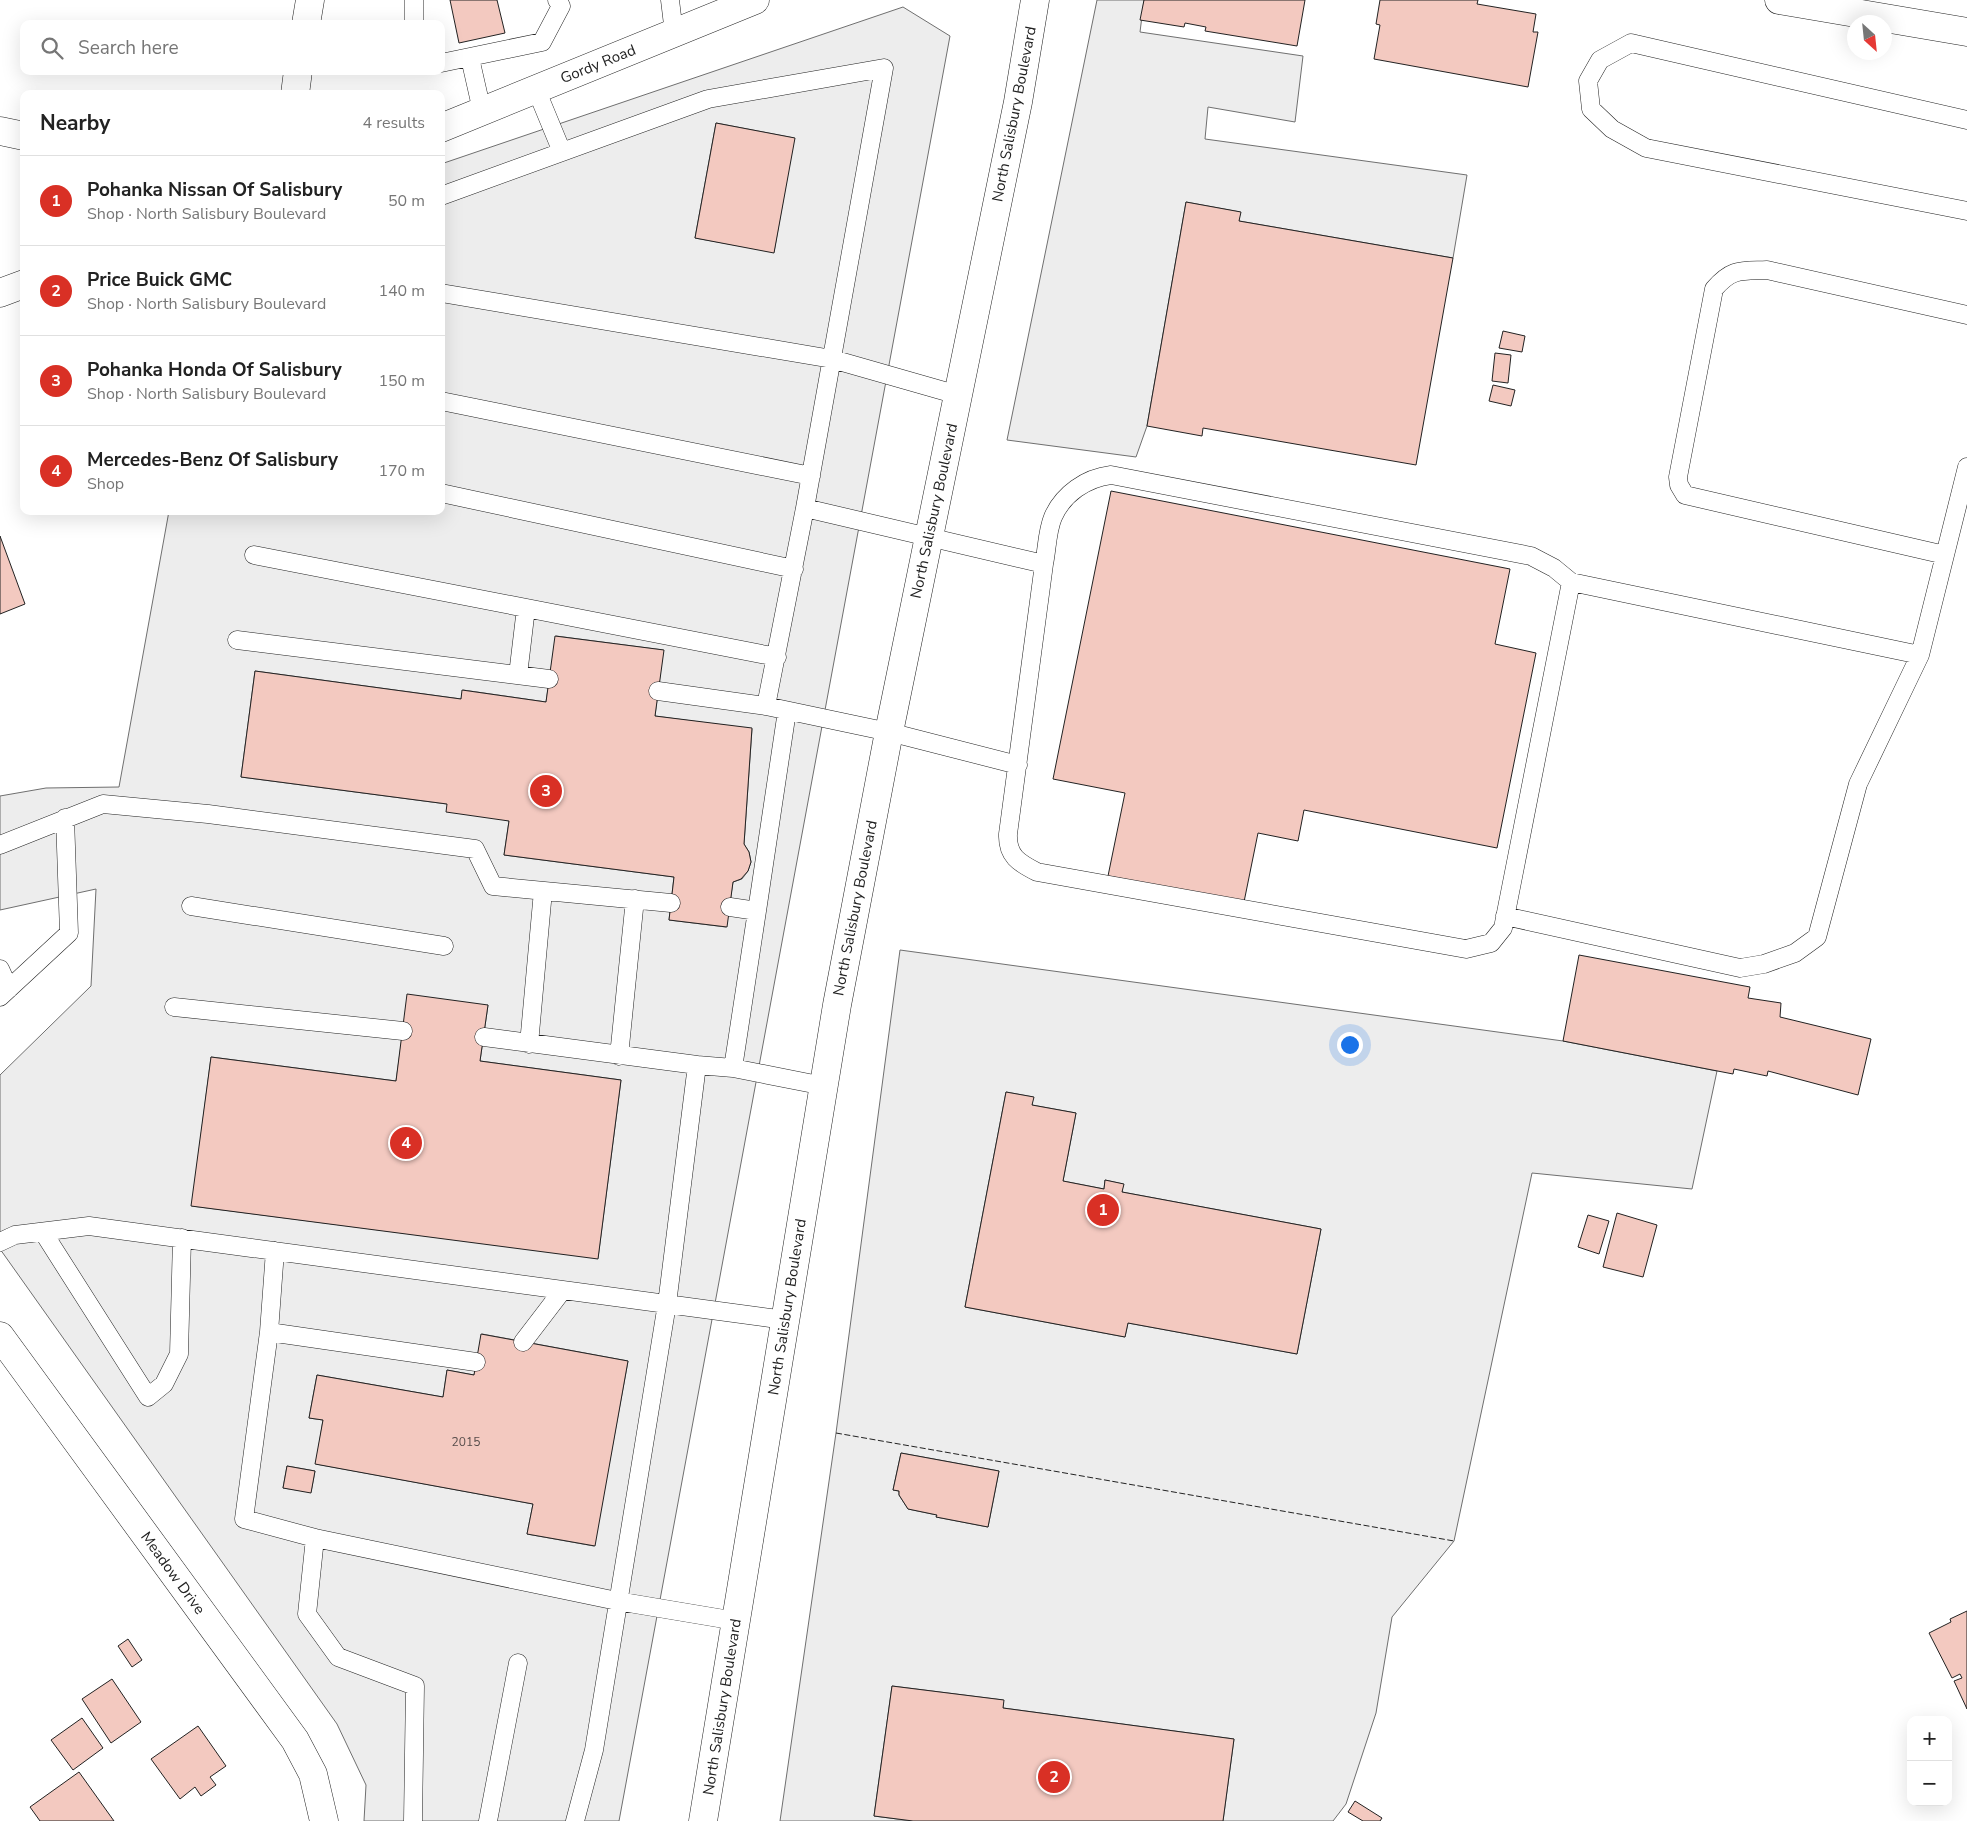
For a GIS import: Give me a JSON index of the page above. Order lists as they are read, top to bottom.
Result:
{
  "streets": {
    "main road": ["Gordy Road", "North Salisbury Boulevard", "Meadow Drive"]
  },
  "house_numbers": ["2015"],
  "north": "bottom right",
  "page": {
    "search": "Search here",
    "heading": ["Nearby", "4 results"],
    "list": [
      {
        "mark": "1",
        "name": "Pohanka Nissan Of Salisbury",
        "note": "Shop · North Salisbury Boulevard",
        "value": "50 m"
      },
      {
        "mark": "2",
        "name": "Price Buick GMC",
        "note": "Shop · North Salisbury Boulevard",
        "value": "140 m"
      },
      {
        "mark": "3",
        "name": "Pohanka Honda Of Salisbury",
        "note": "Shop · North Salisbury Boulevard",
        "value": "150 m"
      },
      {
        "mark": "4",
        "name": "Mercedes-Benz Of Salisbury",
        "note": "Shop",
        "value": "170 m"
      }
    ],
    "pins": [
      "3",
      "4",
      "1",
      "2"
    ],
    "map_buttons": ["+", "−"]
  }
}
